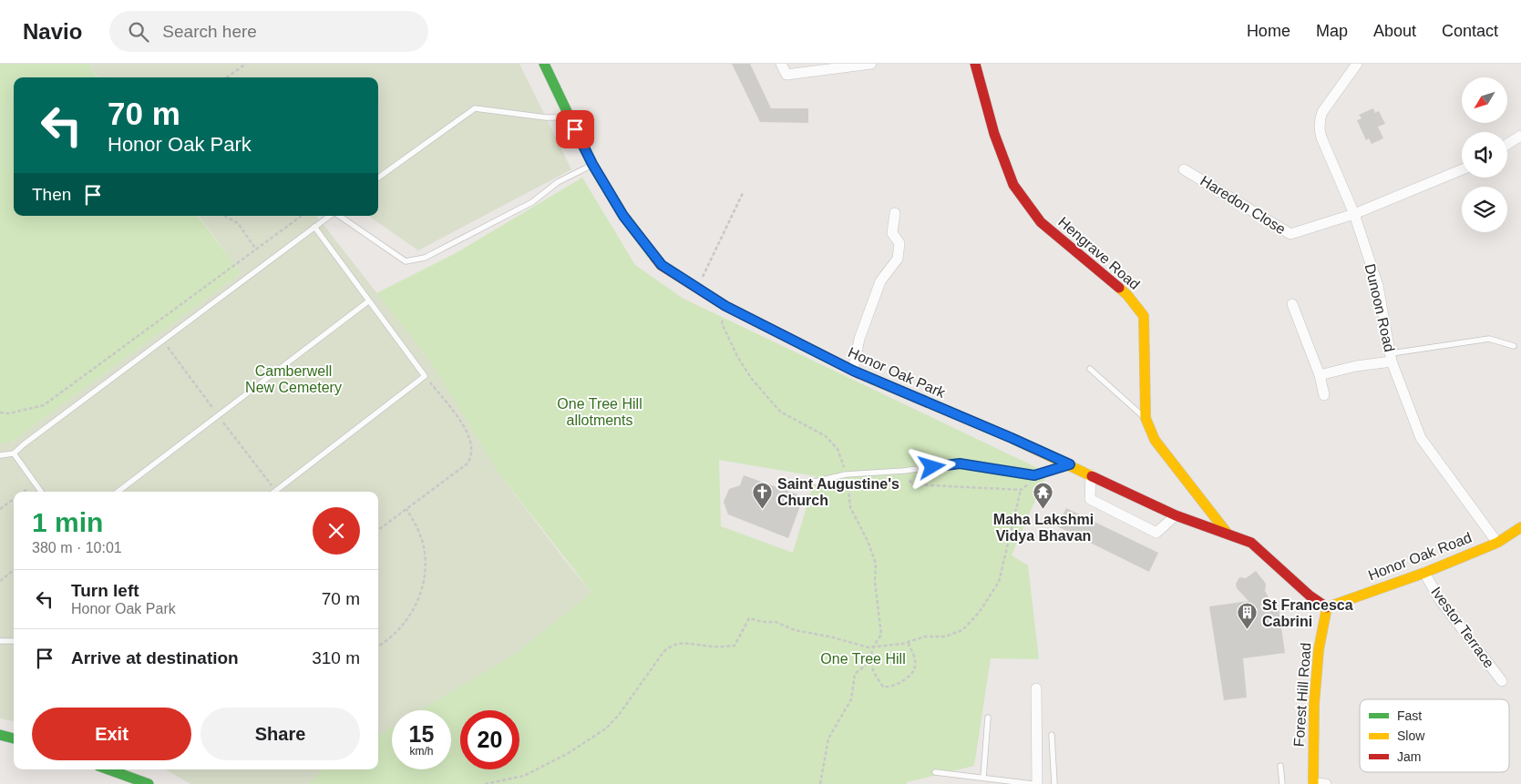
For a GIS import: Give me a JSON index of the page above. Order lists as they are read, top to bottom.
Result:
{
  "streets": {
    "main road": [
      "Hengrave Road",
      "Honor Oak Park",
      "Honor Oak Road",
      "Forest Hill Road"
    ],
    "street": ["Haredon Close", "Dunoon Road", "Ivestor Terrace"]
  },
  "crossings": [
    ["Haredon Close", "Dunoon Road"],
    ["Hengrave Road", "Honor Oak Park"],
    ["Dunoon Road", "Honor Oak Road"],
    ["Honor Oak Park", "Honor Oak Road"],
    ["Honor Oak Park", "Forest Hill Road"],
    ["Honor Oak Road", "Ivestor Terrace"],
    ["Honor Oak Road", "Forest Hill Road"]
  ],
  "parks": ["Camberwell New Cemetery", "One Tree Hill allotments", "One Tree Hill"],
  "places": {
    "church": ["Saint Augustine's Church"],
    "temple": ["Maha Lakshmi Vidya Bhavan"],
    "building": ["St Francesca Cabrini"]
  },
  "legend": ["Fast", "Slow", "Jam"],
  "north": "bottom left",
  "page": {
    "header": "Navio",
    "search": "Search here",
    "nav": [
      "Home",
      "Map",
      "About",
      "Contact"
    ],
    "turn": ["70 m", "Honor Oak Park"],
    "then": "Then",
    "heading": ["1 min", "380 m · 10:01"],
    "list": [
      {
        "name": "Turn left",
        "note": "Honor Oak Park",
        "value": "70 m"
      },
      {
        "name": "Arrive at destination",
        "value": "310 m"
      }
    ],
    "buttons": ["Exit", "Share"],
    "speed": "15 km/h",
    "limit": "20"
  }
}
